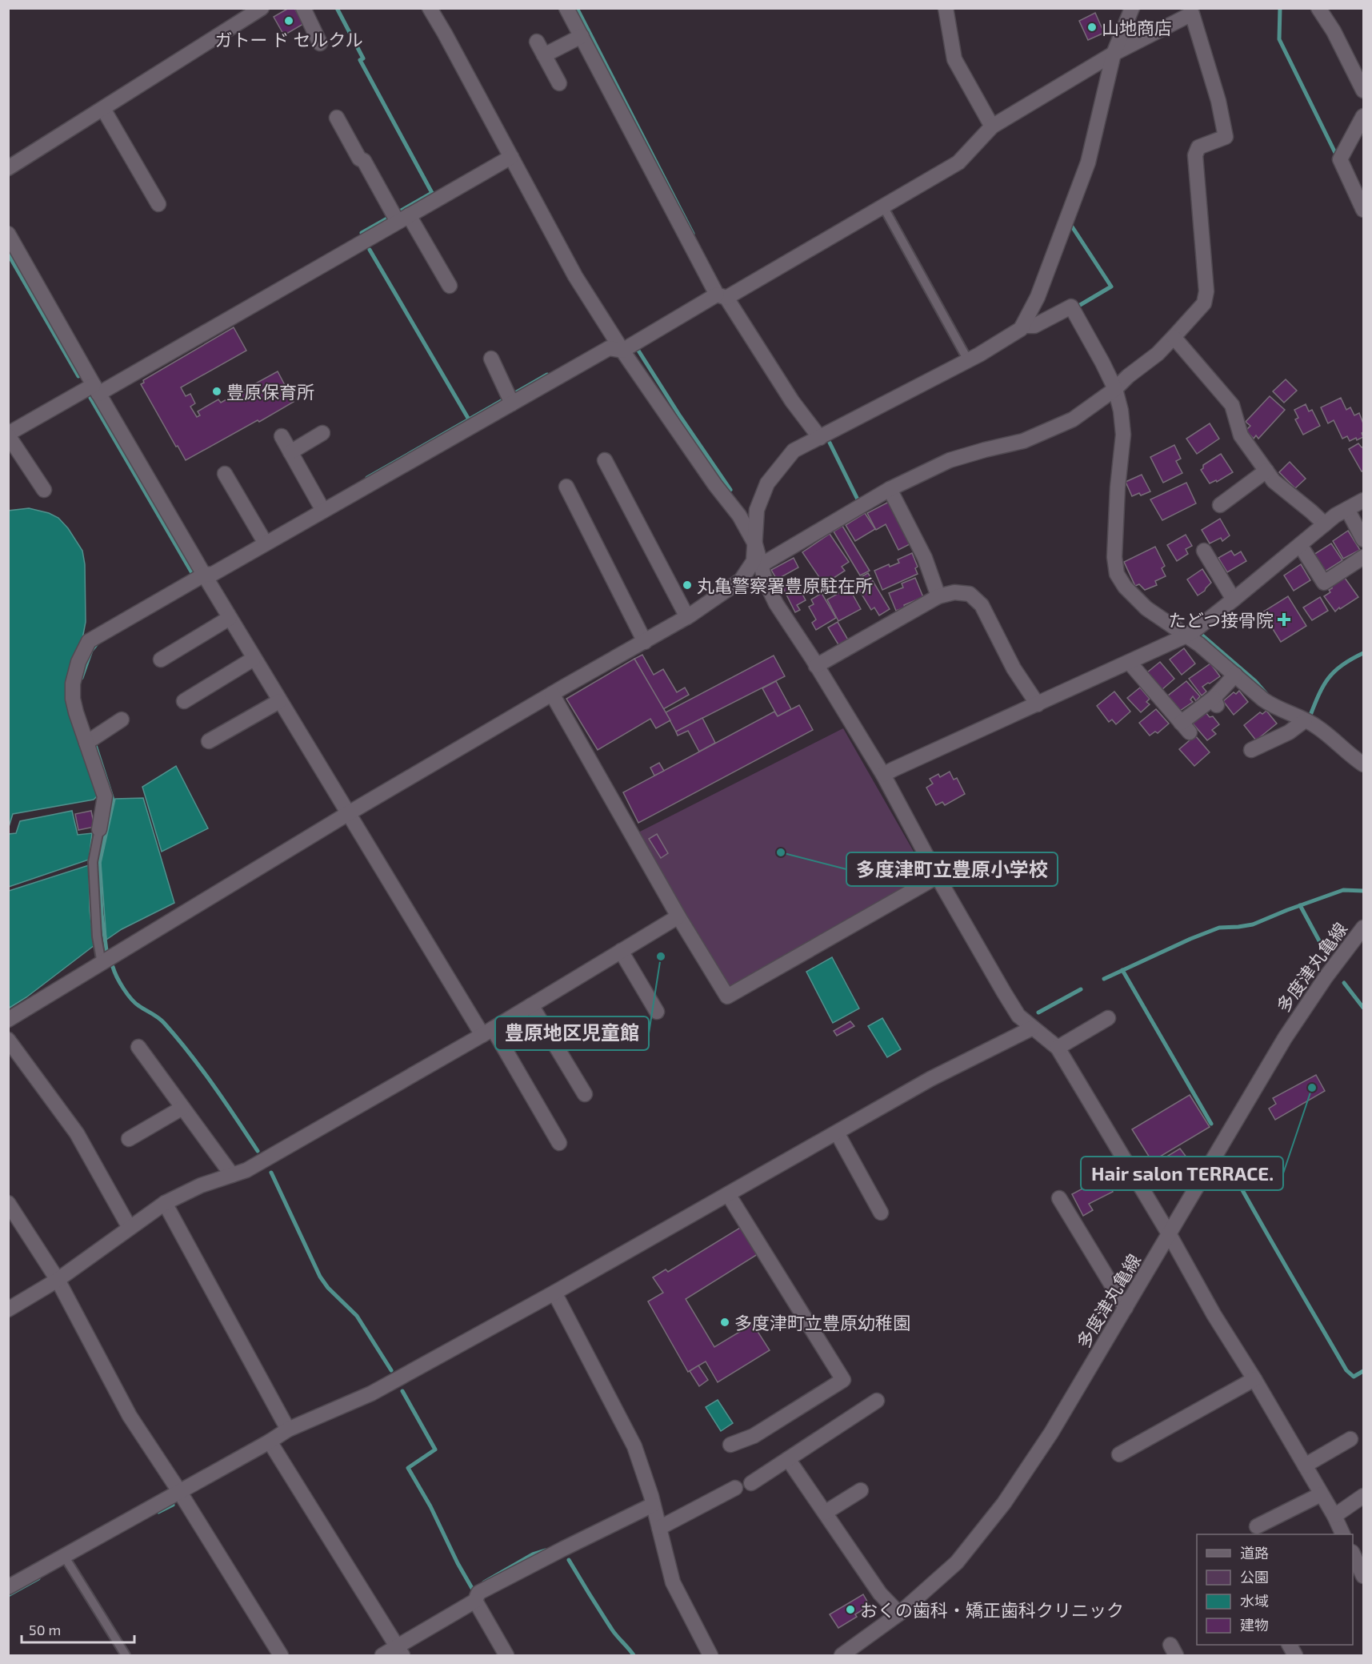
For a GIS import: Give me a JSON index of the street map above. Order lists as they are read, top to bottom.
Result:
{
  "streets": {
    "street": ["多度津丸亀線"]
  },
  "places": {
    "other": [
      "ガトー ド セルクル",
      "山地商店",
      "豊原保育所",
      "丸亀警察署豊原駐在所",
      "多度津町立豊原小学校",
      "豊原地区児童館",
      "Hair salon TERRACE.",
      "多度津町立豊原幼稚園",
      "おくの歯科・矯正歯科クリニック"
    ],
    "health": ["たどつ接骨院"]
  },
  "legend": [
    "道路",
    "公園",
    "水域",
    "建物"
  ],
  "scale_bar": "50 m"
}
